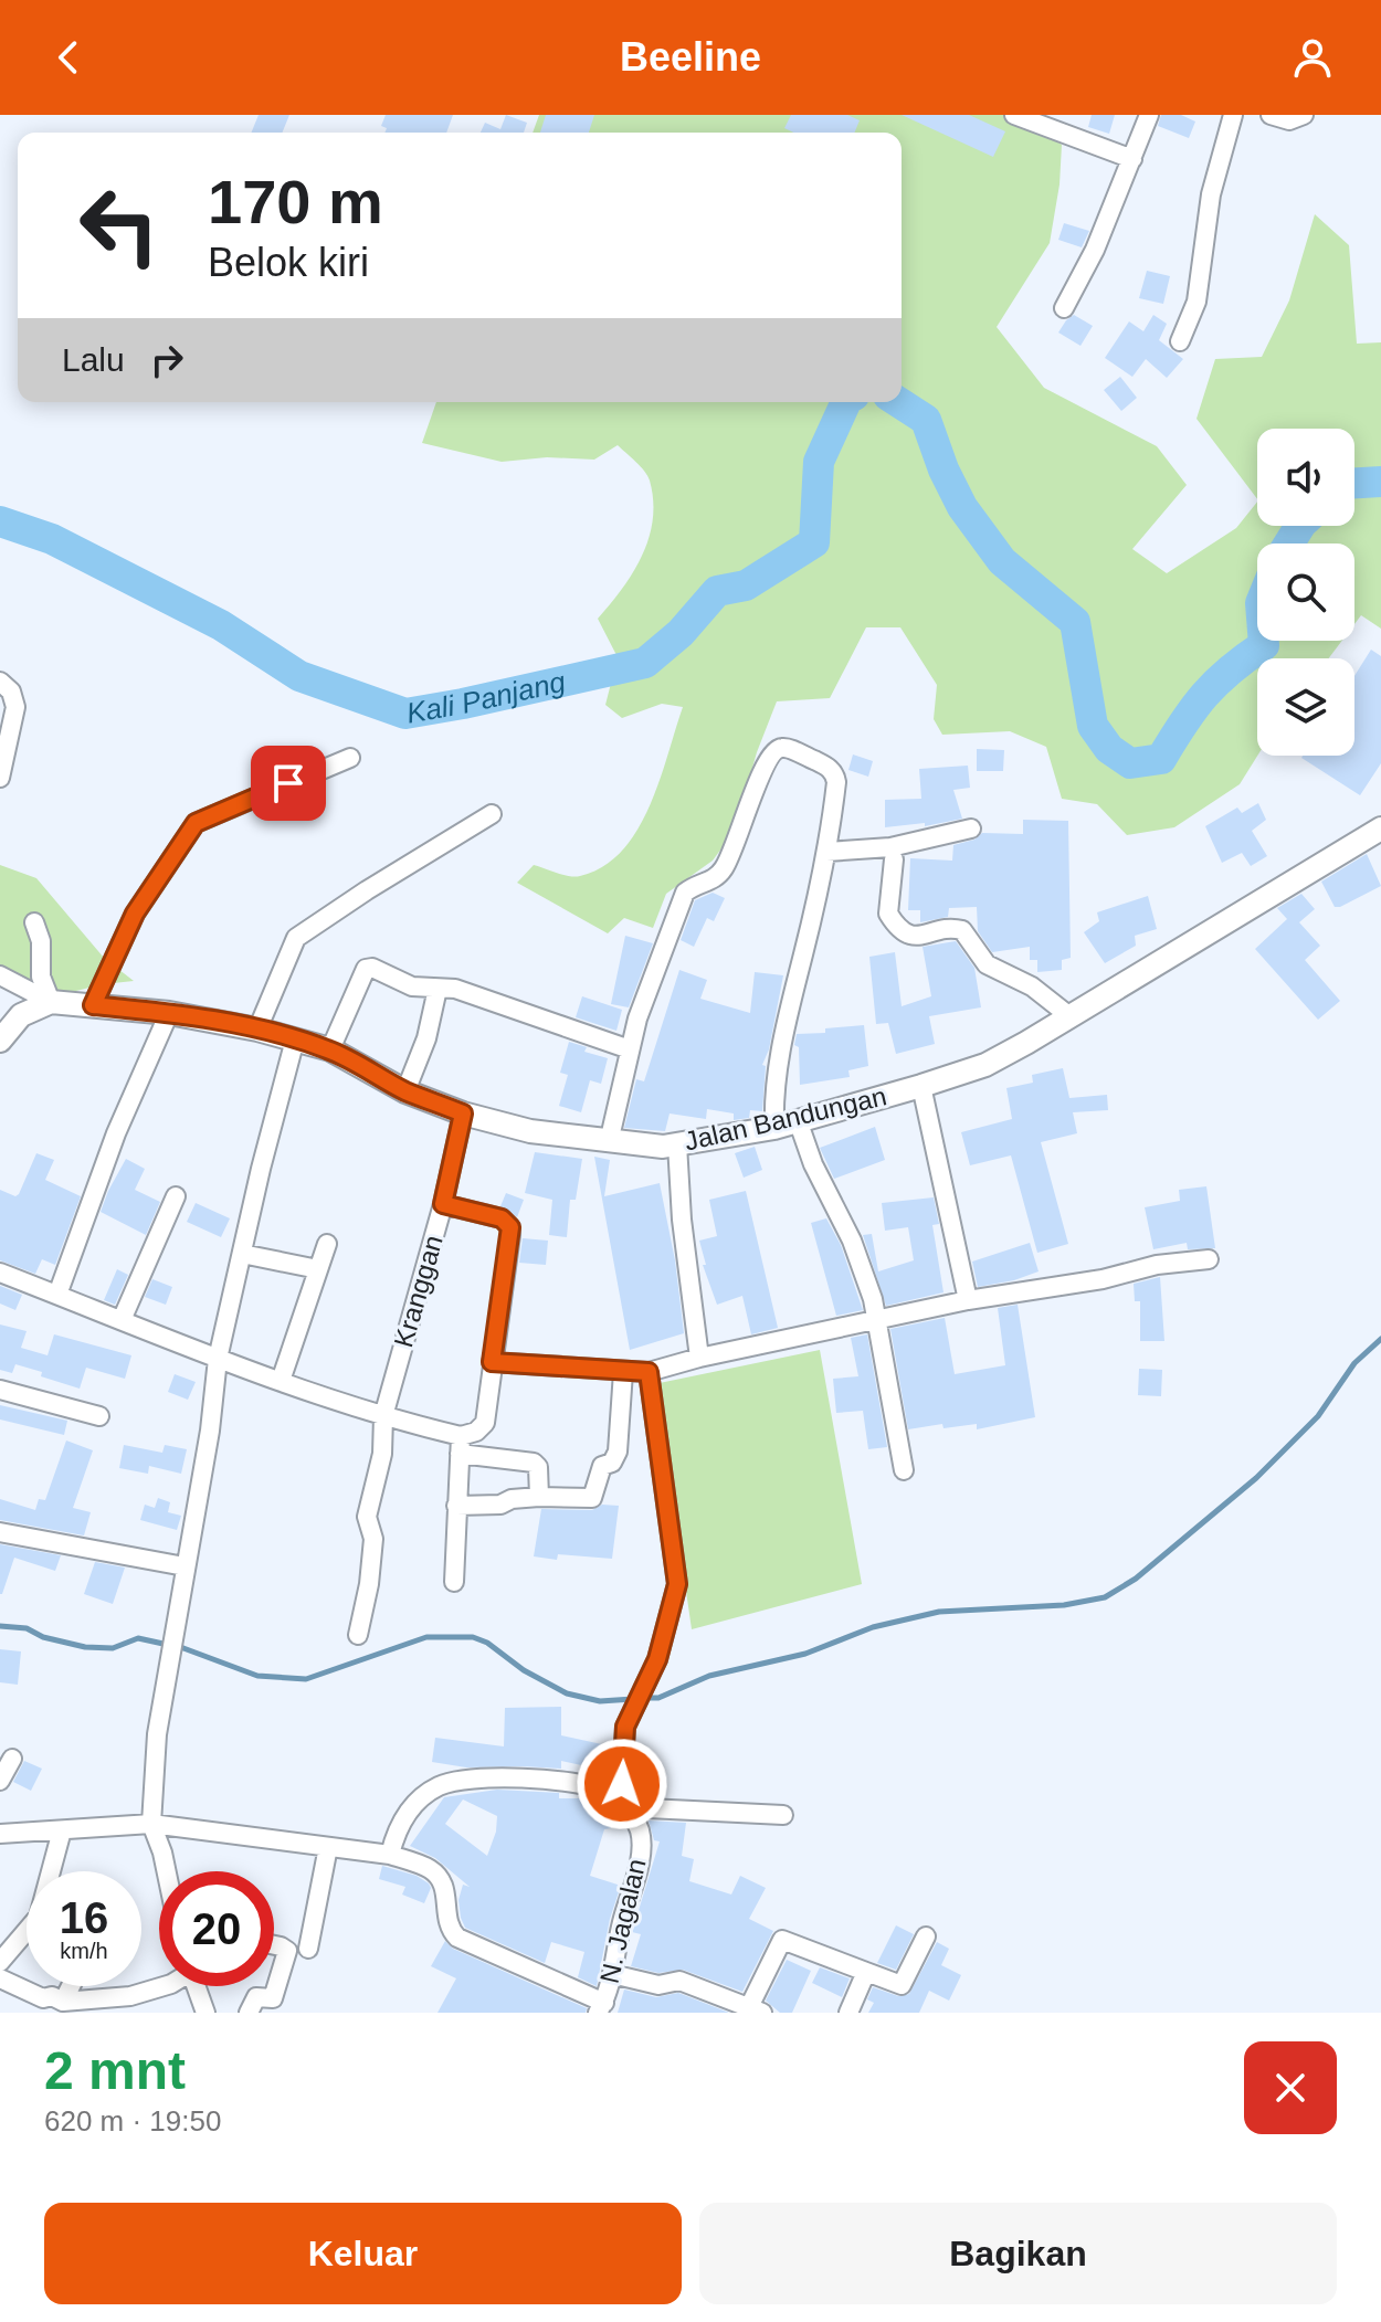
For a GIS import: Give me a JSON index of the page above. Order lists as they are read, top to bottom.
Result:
{
  "streets": {
    "main road": ["Jalan Bandungan"],
    "street": ["Kranggan", "N. Jagalan"]
  },
  "crossings": [
    ["Jalan Bandungan", "Kranggan"]
  ],
  "water": ["Kali Panjang"],
  "page": {
    "header": "Beeline",
    "turn": ["170 m", "Belok kiri"],
    "then": "Lalu",
    "speed": "16 km/h",
    "limit": "20",
    "heading": ["2 mnt", "620 m · 19:50"],
    "buttons": ["Keluar", "Bagikan"]
  }
}
